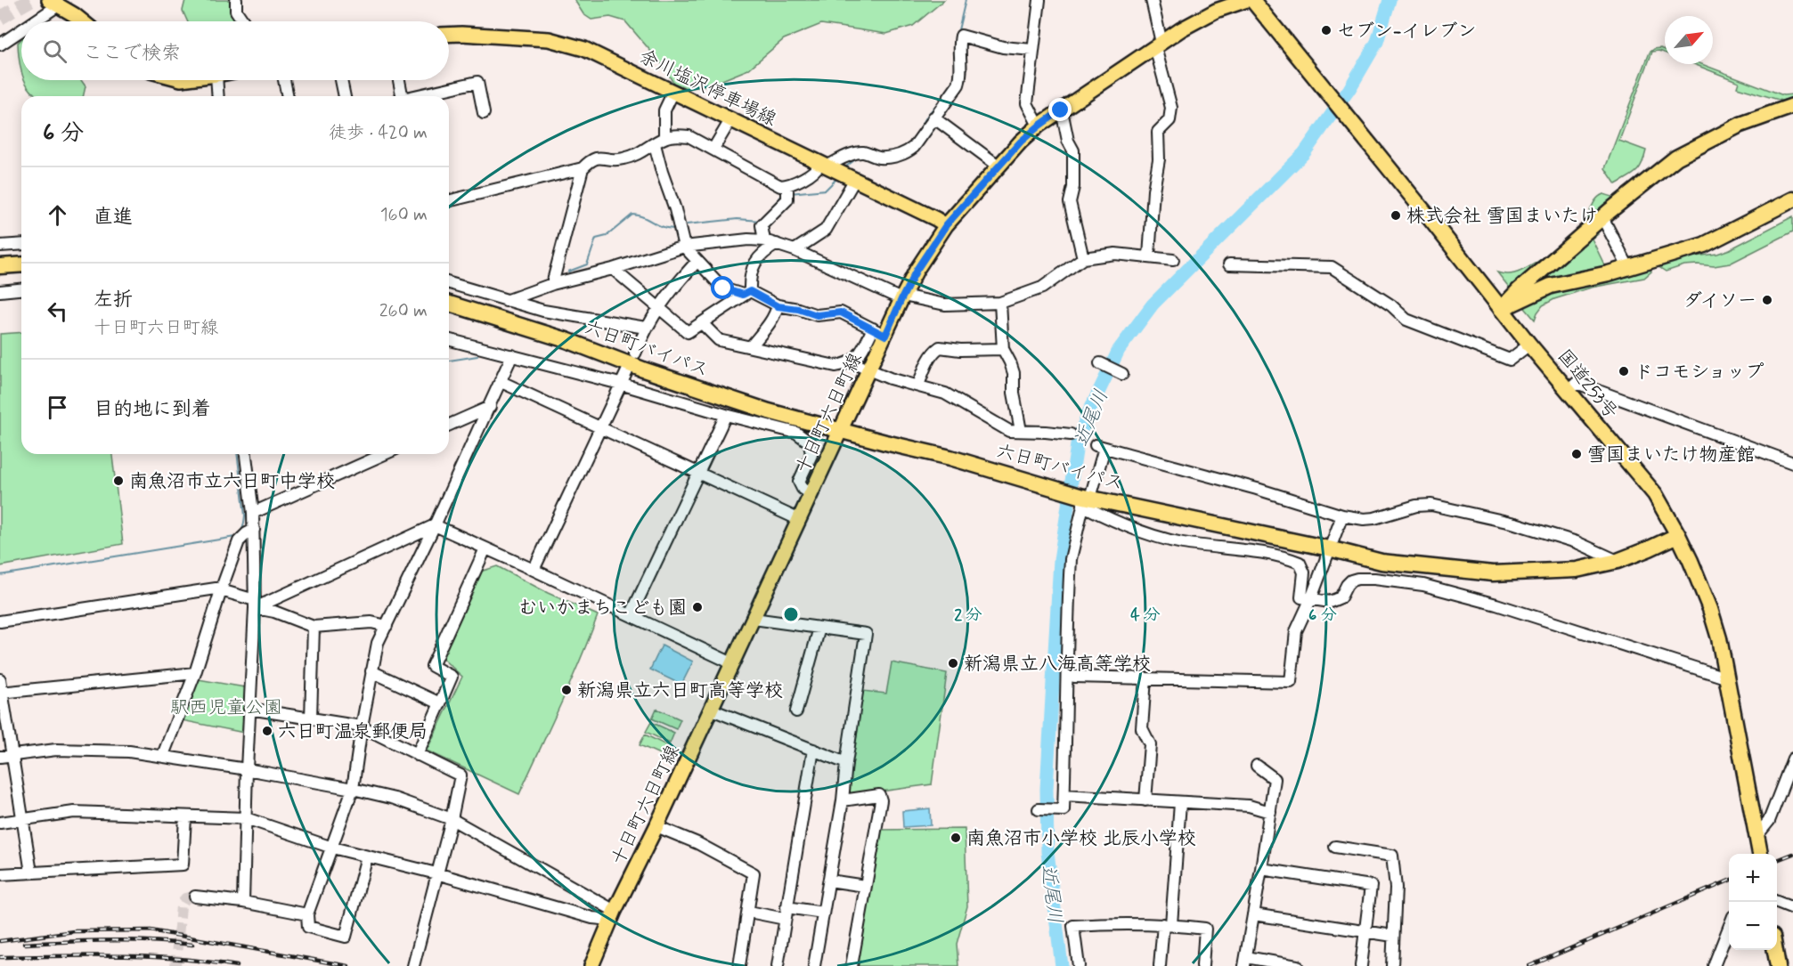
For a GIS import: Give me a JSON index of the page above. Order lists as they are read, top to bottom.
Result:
{
  "streets": {
    "highway": ["六日町バイパス", "国道253号"],
    "main road": ["余川塩沢停車場線", "十日町六日町線"]
  },
  "crossings": [
    ["余川塩沢停車場線", "十日町六日町線"],
    ["六日町バイパス", "国道253号"],
    ["六日町バイパス", "十日町六日町線"]
  ],
  "water": ["近尾川"],
  "parks": ["駅西児童公園"],
  "places": [
    "セブン-イレブン",
    "株式会社 雪国まいたけ",
    "ダイソー",
    "ドコモショップ",
    "雪国まいたけ物産館",
    "南魚沼市立六日町中学校",
    "むいかまちこども園",
    "新潟県立八海高等学校",
    "新潟県立六日町高等学校",
    "六日町温泉郵便局",
    "南魚沼市小学校 北辰小学校"
  ],
  "north": "top right",
  "page": {
    "search": "ここで検索",
    "heading": ["6 分", "徒歩 · 420 m"],
    "list": [
      ["直進", "160 m"],
      ["左折", "十日町六日町線", "260 m"],
      "目的地に到着"
    ],
    "map_buttons": ["+", "−"]
  },
  "rings": ["2 分", "4 分", "6 分"]
}
